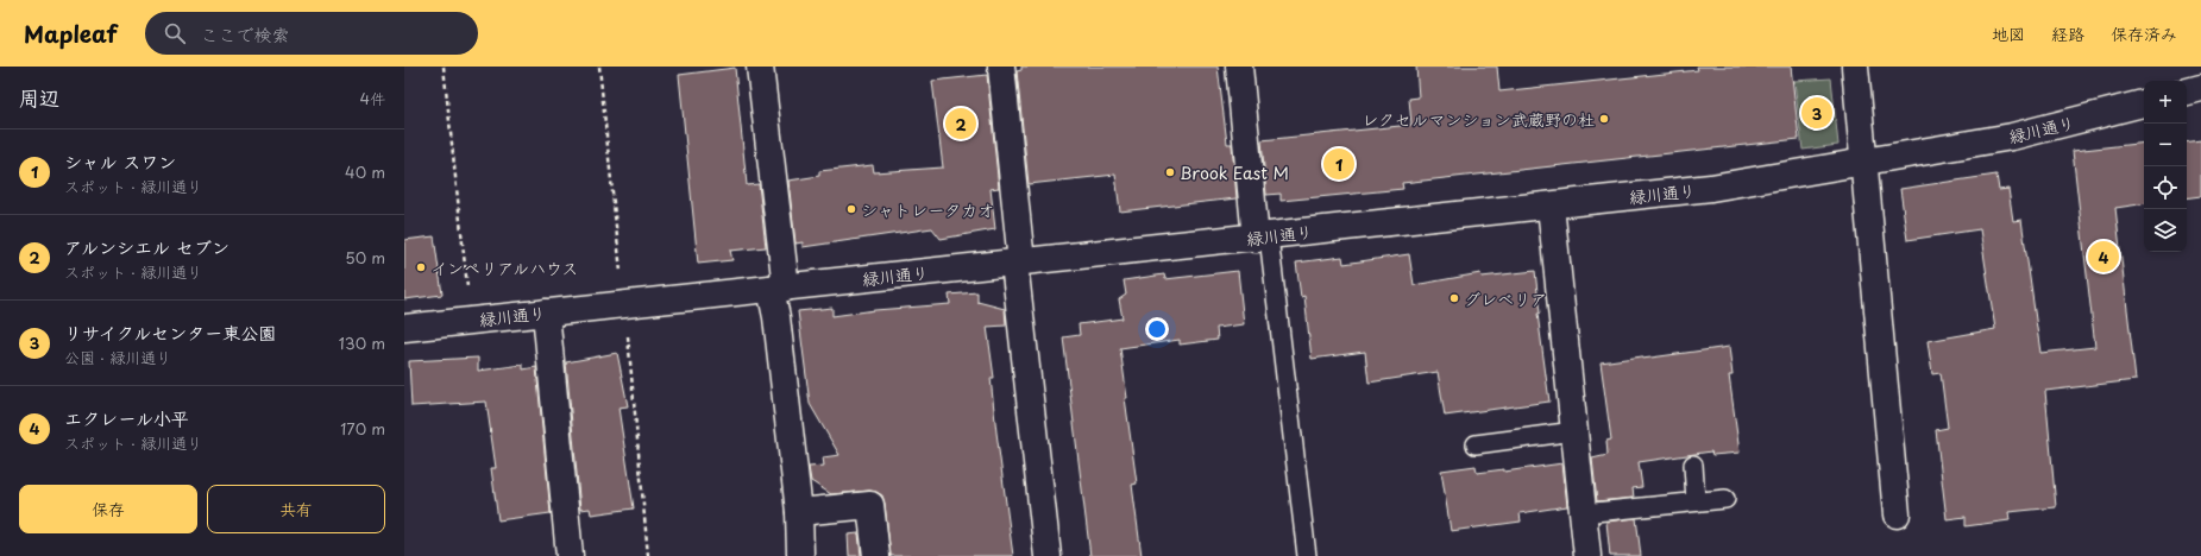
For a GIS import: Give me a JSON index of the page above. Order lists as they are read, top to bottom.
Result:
{
  "streets": {
    "street": ["緑川通り"]
  },
  "places": [
    "レクセルマンション武蔵野の杜",
    "Brook East M",
    "シャトレータカオ",
    "インペリアルハウス",
    "グレベリア"
  ],
  "page": {
    "header": "Mapleaf",
    "search": "ここで検索",
    "nav": ["地図", "経路", "保存済み"],
    "heading": ["周辺", "4件"],
    "map_buttons": ["+", "−"],
    "pins": [
      "3",
      "2",
      "1",
      "4"
    ],
    "list": [
      {
        "mark": "1",
        "name": "シャル スワン",
        "note": "スポット · 緑川通り",
        "value": "40 m"
      },
      {
        "mark": "2",
        "name": "アルンシエル セブン",
        "note": "スポット · 緑川通り",
        "value": "50 m"
      },
      {
        "mark": "3",
        "name": "リサイクルセンター東公園",
        "note": "公園 · 緑川通り",
        "value": "130 m"
      },
      {
        "mark": "4",
        "name": "エクレール小平",
        "note": "スポット · 緑川通り",
        "value": "170 m"
      }
    ],
    "buttons": ["保存", "共有"]
  }
}
